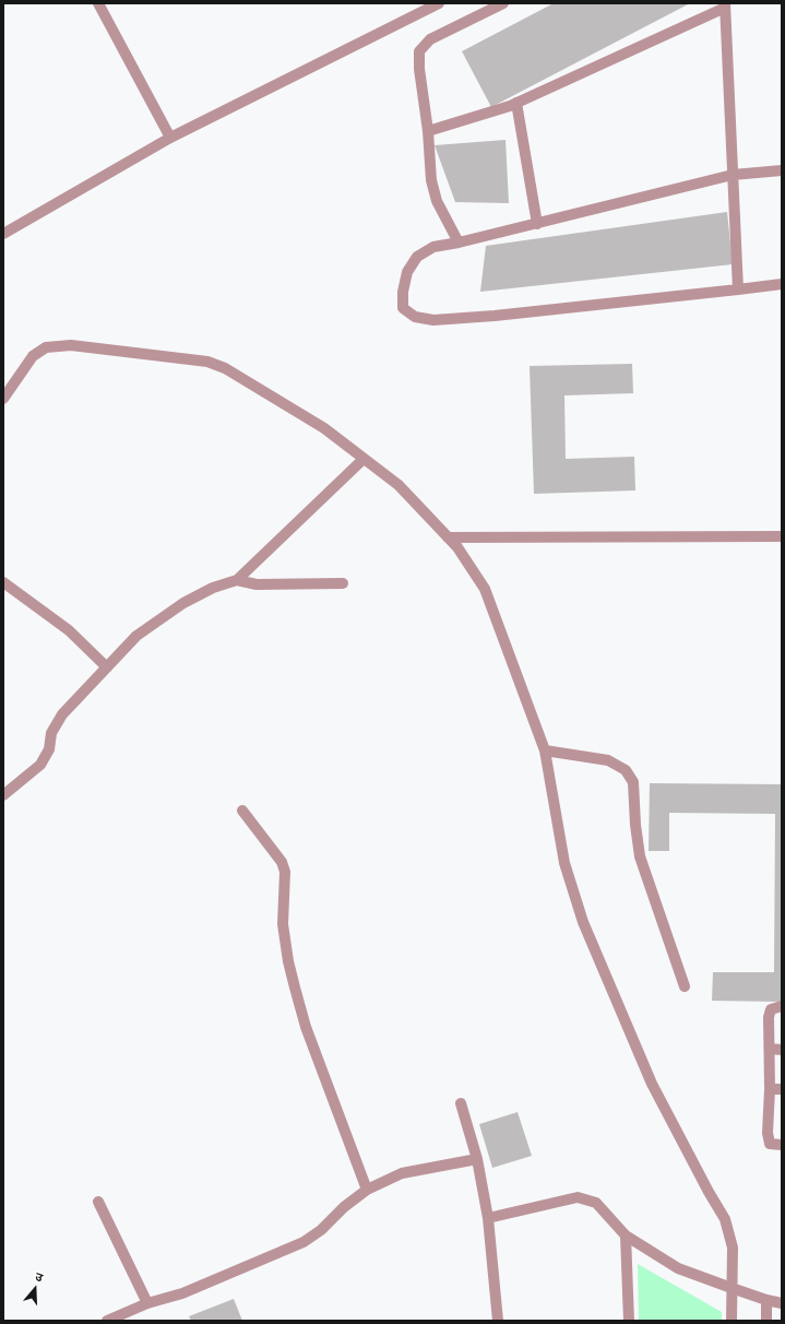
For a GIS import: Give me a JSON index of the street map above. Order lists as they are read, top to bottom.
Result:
{
  "north": "top"
}
